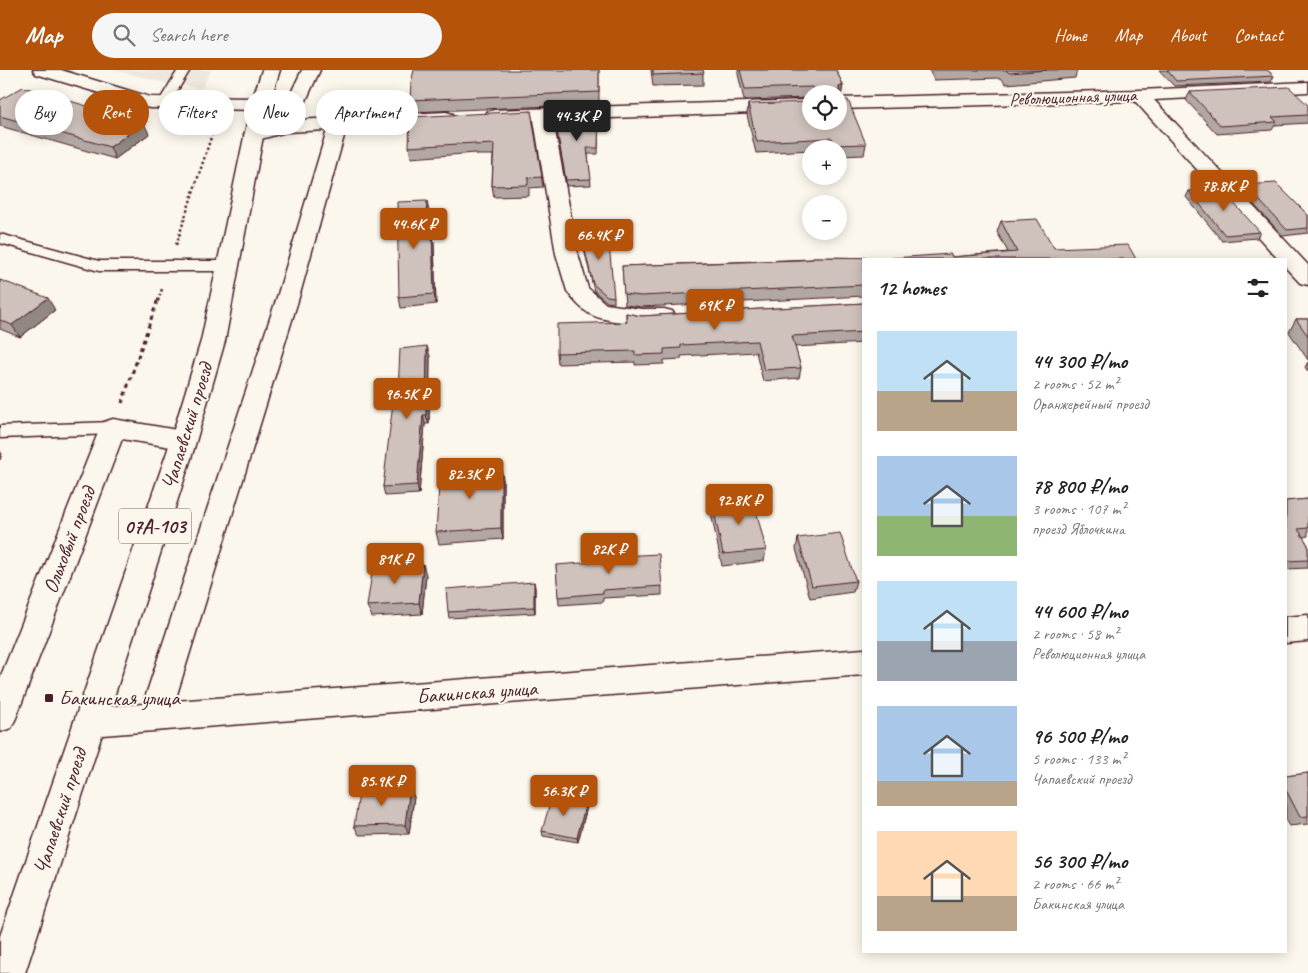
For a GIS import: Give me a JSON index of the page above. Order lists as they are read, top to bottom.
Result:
{
  "streets": {
    "street": [
      "Революционная улица",
      "Чапаевский проезд",
      "07А-103",
      "Ольховый проезд",
      "Бакинская улица"
    ]
  },
  "crossings": [
    ["Чапаевский проезд", "Бакинская улица"]
  ],
  "places": {
    "transit": ["Бакинская улица"]
  },
  "page": {
    "header": "Map",
    "search": "Search here",
    "nav": [
      "Home",
      "Map",
      "About",
      "Contact"
    ],
    "map_buttons": ["+", "−"],
    "chip": [
      "Buy",
      "Rent",
      "Filters",
      "New",
      "Apartment"
    ],
    "price": [
      "44.3K ₽",
      "78.8K ₽",
      "44.6K ₽",
      "66.4K ₽",
      "69K ₽",
      "96.5K ₽",
      "82.3K ₽",
      "92.8K ₽",
      "82K ₽",
      "81K ₽",
      "85.9K ₽",
      "56.3K ₽"
    ],
    "heading": "12 homes",
    "list": [
      {
        "name": "44 300 ₽/mo",
        "note": "2 rooms · 52 m² · Оранжерейный проезд"
      },
      {
        "name": "78 800 ₽/mo",
        "note": "3 rooms · 107 m² · проезд Яблочкина"
      },
      {
        "name": "44 600 ₽/mo",
        "note": "2 rooms · 58 m² · Революционная улица"
      },
      {
        "name": "96 500 ₽/mo",
        "note": "5 rooms · 133 m² · Чапаевский проезд"
      },
      {
        "name": "56 300 ₽/mo",
        "note": "2 rooms · 66 m² · Бакинская улица"
      }
    ]
  }
}
